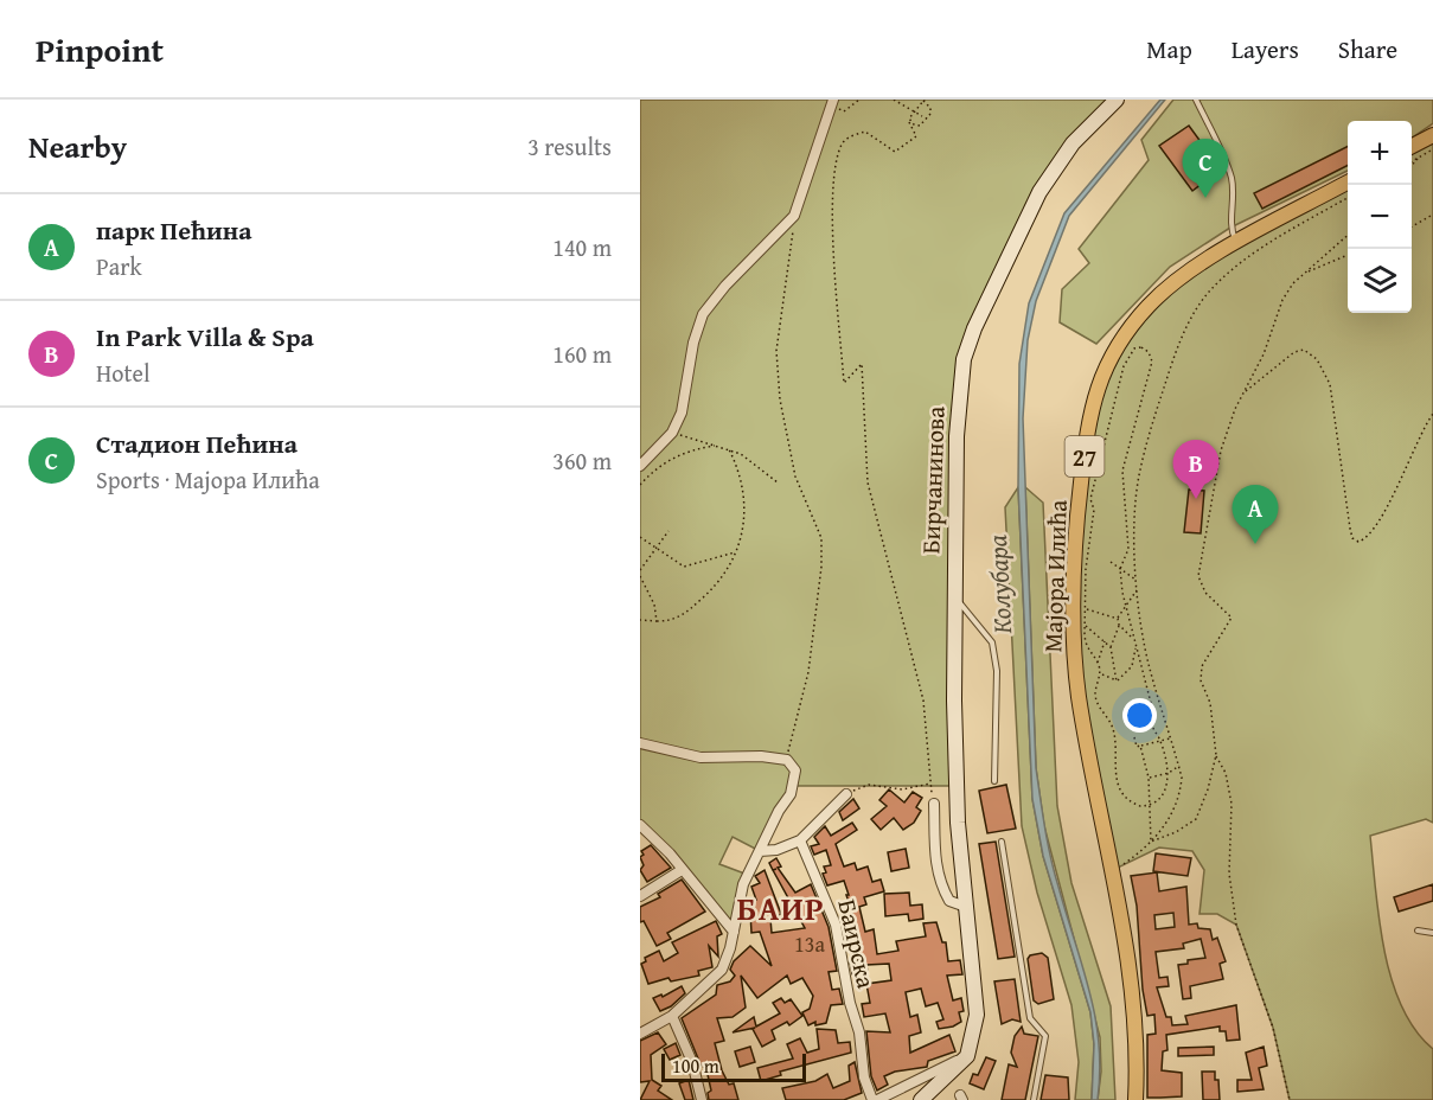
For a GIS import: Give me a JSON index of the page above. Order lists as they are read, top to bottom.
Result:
{
  "streets": {
    "main road": ["27", "Бирчанинова", "Мајора Илића"],
    "street": ["Баирска"]
  },
  "districts": ["БАИР"],
  "water": ["Колубара"],
  "house_numbers": ["13a"],
  "scale_bar": "100 m",
  "page": {
    "header": "Pinpoint",
    "nav": ["Map", "Layers", "Share"],
    "heading": ["Nearby", "3 results"],
    "map_buttons": ["+", "−"],
    "pins": ["C", "B", "A"],
    "list": [
      {
        "mark": "A",
        "name": "парк Пећина",
        "note": "Park",
        "value": "140 m"
      },
      {
        "mark": "B",
        "name": "In Park Villa & Spa",
        "note": "Hotel",
        "value": "160 m"
      },
      {
        "mark": "C",
        "name": "Стадион Пећина",
        "note": "Sports · Мајора Илића",
        "value": "360 m"
      }
    ],
    "scale": "100 m"
  }
}
